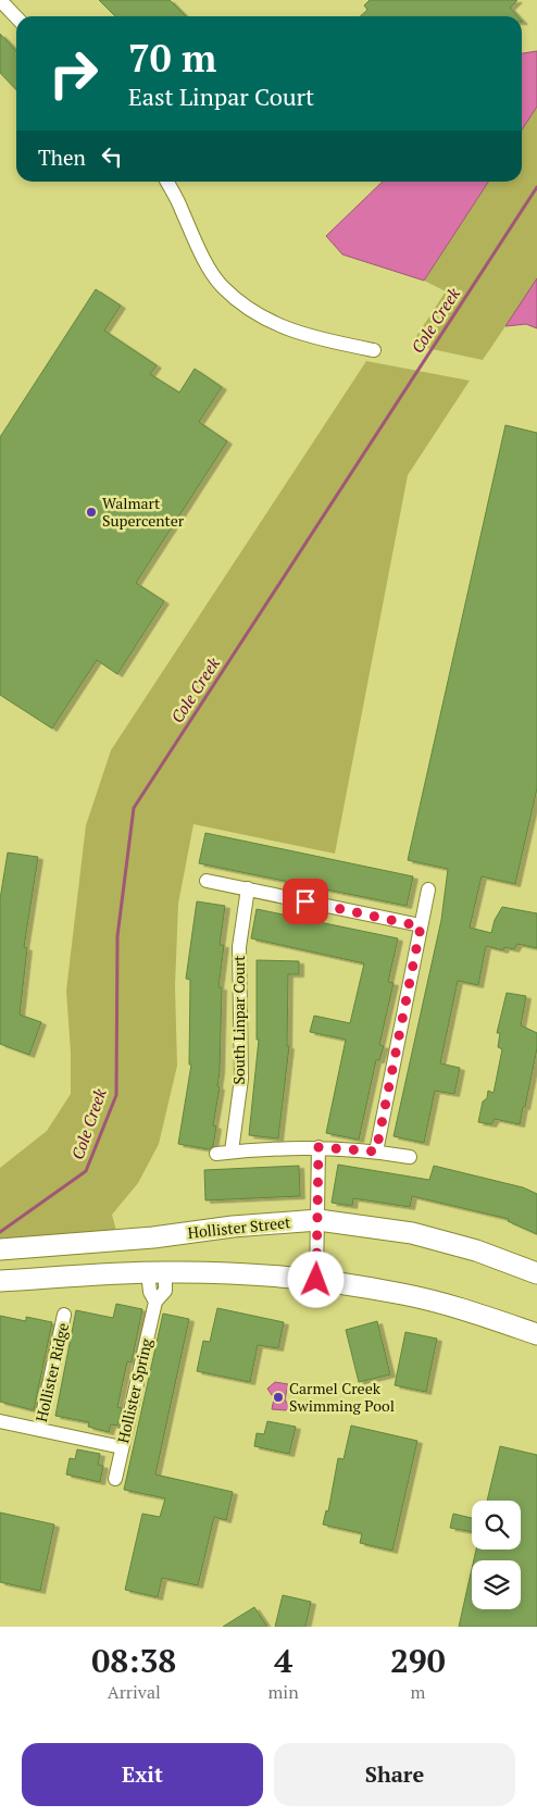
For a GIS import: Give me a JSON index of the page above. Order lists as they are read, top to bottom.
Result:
{
  "streets": {
    "main road": ["Hollister Street"],
    "street": ["South Linpar Court", "Hollister Ridge", "Hollister Spring"]
  },
  "water": ["Cole Creek"],
  "places": ["Walmart Supercenter", "Carmel Creek Swimming Pool"],
  "page": {
    "turn": ["70 m", "East Linpar Court"],
    "then": "Then",
    "eta": [
      "08:38",
      "Arrival",
      "4",
      "min",
      "290",
      "m"
    ],
    "buttons": ["Exit", "Share"]
  }
}
